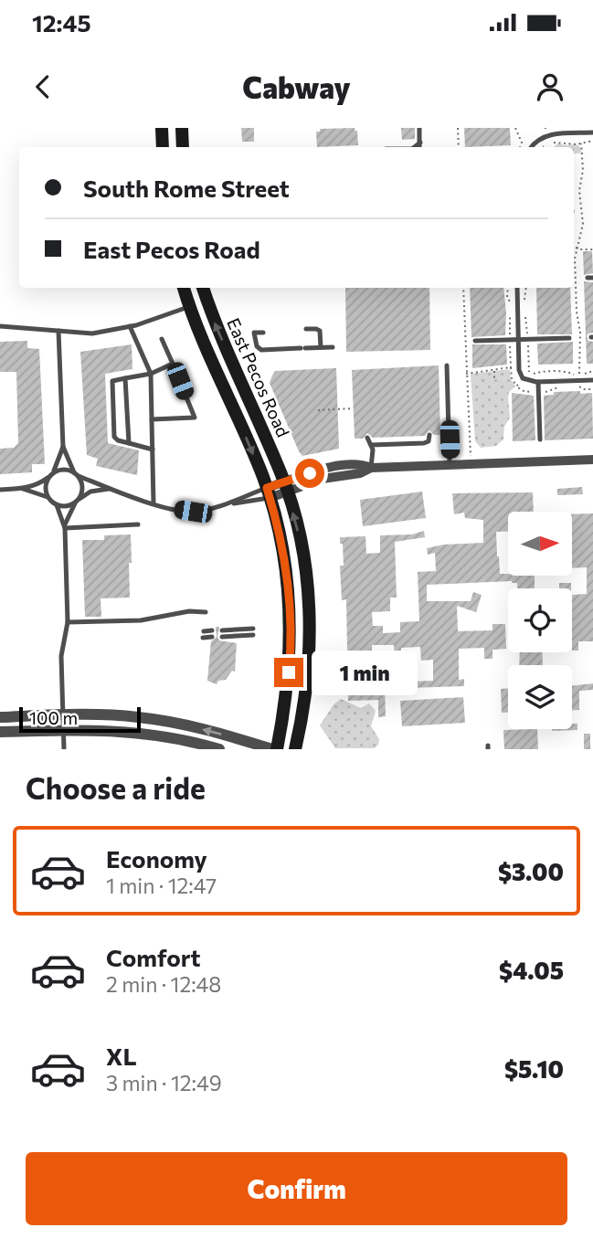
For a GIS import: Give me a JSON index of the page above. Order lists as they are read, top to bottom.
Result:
{
  "streets": {
    "main road": ["East Pecos Road"]
  },
  "scale_bar": "100 m",
  "north": "right",
  "page": {
    "status": "12:45",
    "header": "Cabway",
    "banner": ["South Rome Street", "East Pecos Road"],
    "bubble": "1 min",
    "scale": "100 m",
    "heading": "Choose a ride",
    "list": [
      {
        "name": "Economy",
        "note": "1 min · 12:47",
        "value": "$3.00"
      },
      {
        "name": "Comfort",
        "note": "2 min · 12:48",
        "value": "$4.05"
      },
      {
        "name": "XL",
        "note": "3 min · 12:49",
        "value": "$5.10"
      }
    ],
    "buttons": "Confirm"
  }
}
